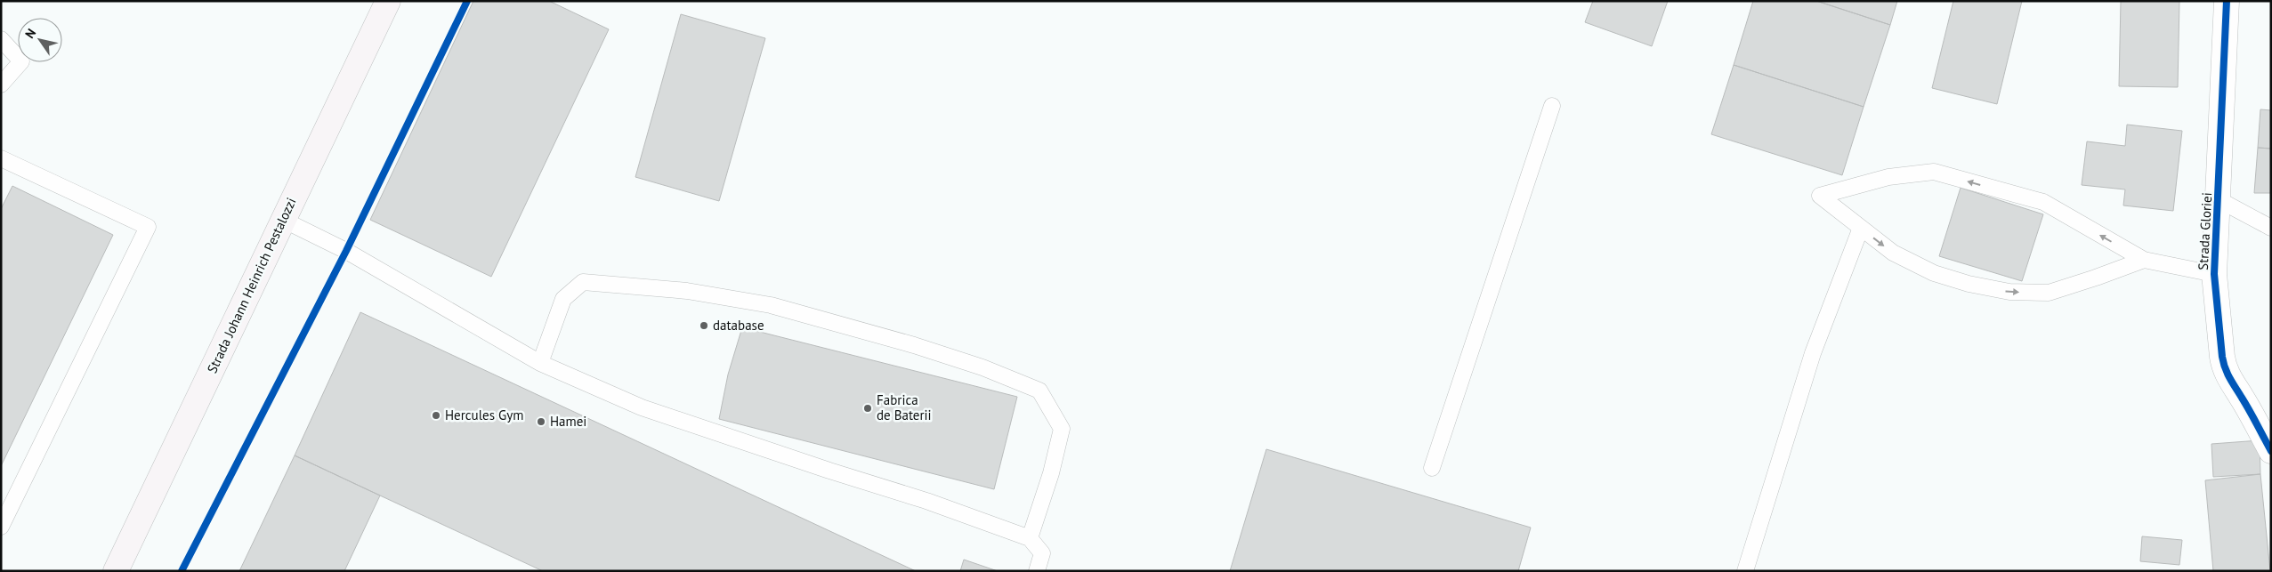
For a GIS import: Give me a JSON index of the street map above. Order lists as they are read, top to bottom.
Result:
{
  "streets": {
    "main road": ["Strada Johann Heinrich Pestalozzi"],
    "street": ["Strada Gloriei"]
  },
  "places": [
    "database",
    "Fabrica de Baterii",
    "Hercules Gym",
    "Hamei"
  ],
  "north": "top left"
}
